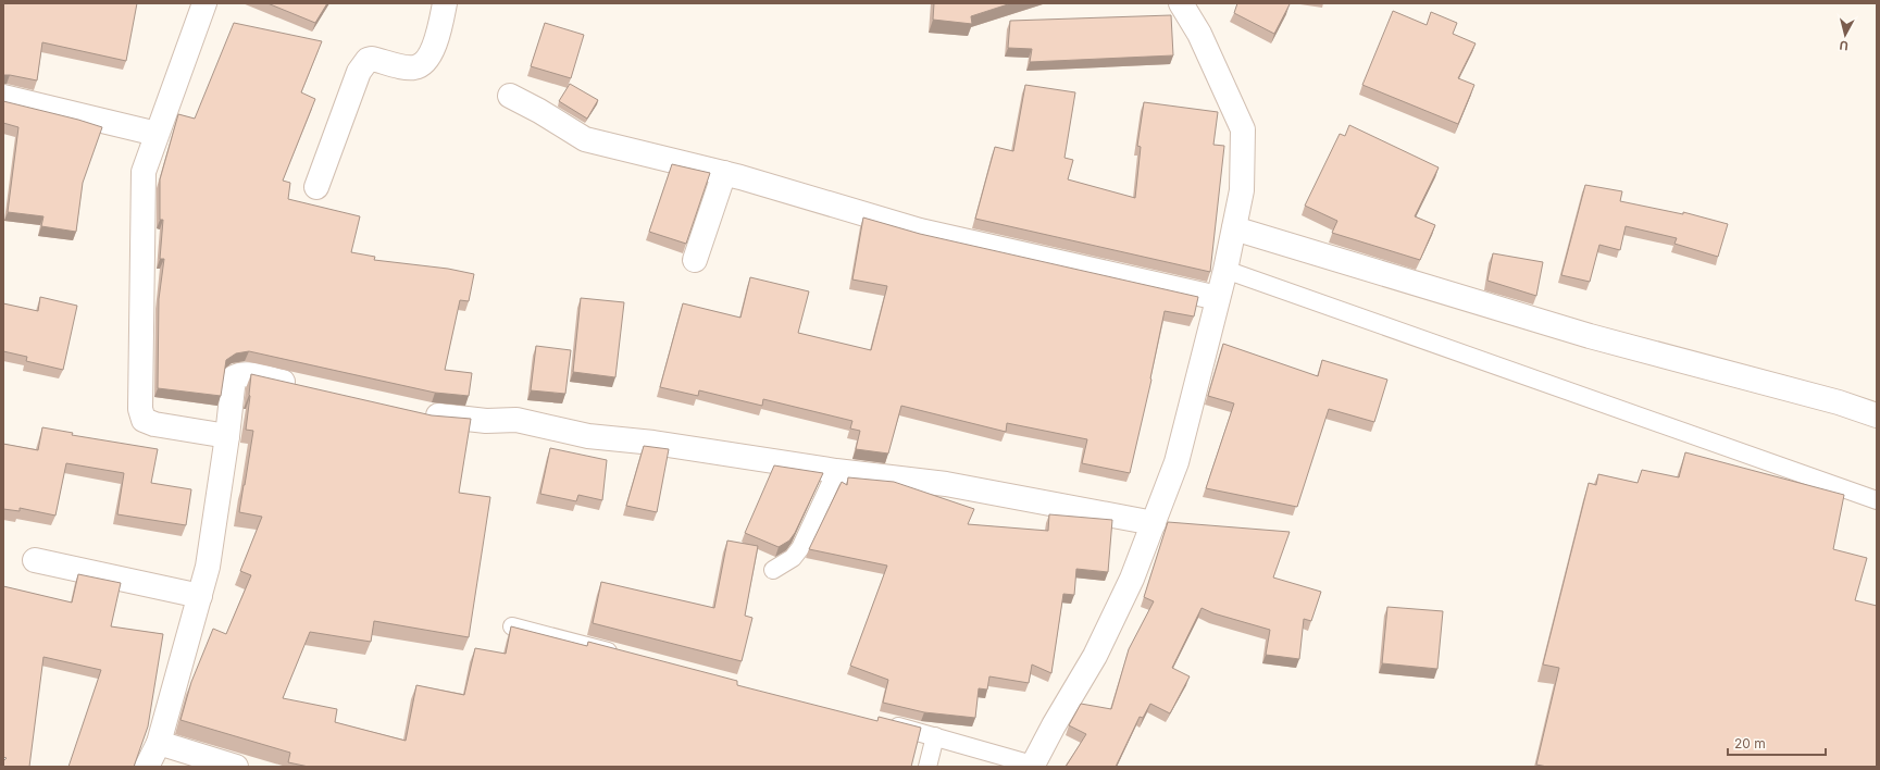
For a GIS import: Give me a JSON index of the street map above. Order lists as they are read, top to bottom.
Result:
{
  "scale_bar": "20 m",
  "north": "bottom"
}
